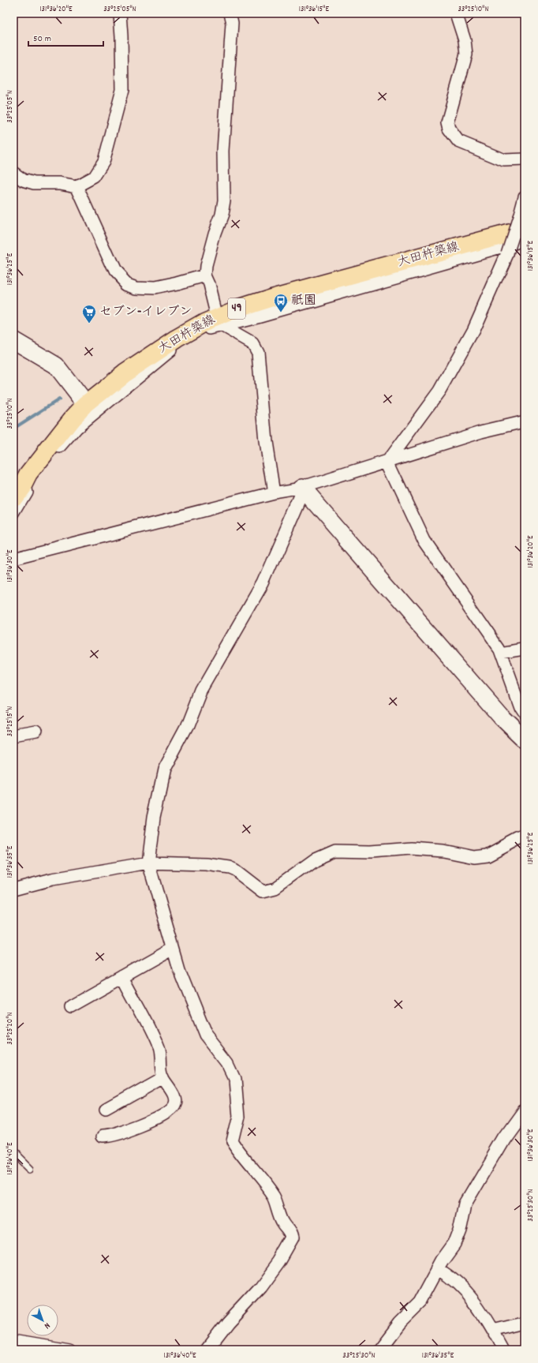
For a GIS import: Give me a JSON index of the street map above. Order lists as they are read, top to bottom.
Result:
{
  "streets": {
    "main road": ["大田杵築線", "49"]
  },
  "places": {
    "bus stop": ["祇園"],
    "supermarket": ["セブン-イレブン"]
  },
  "scale_bar": "50 m",
  "north": "bottom right",
  "coordinates": [
    "131°36'20\"E",
    "33°25'05\"N",
    "131°36'15\"E",
    "33°25'10\"N",
    "131°36'25\"E",
    "131°36'30\"E",
    "33°25'15\"N",
    "131°36'35\"E",
    "33°25'20\"N",
    "131°36'40\"E",
    "33°25'30\"N"
  ]
}
